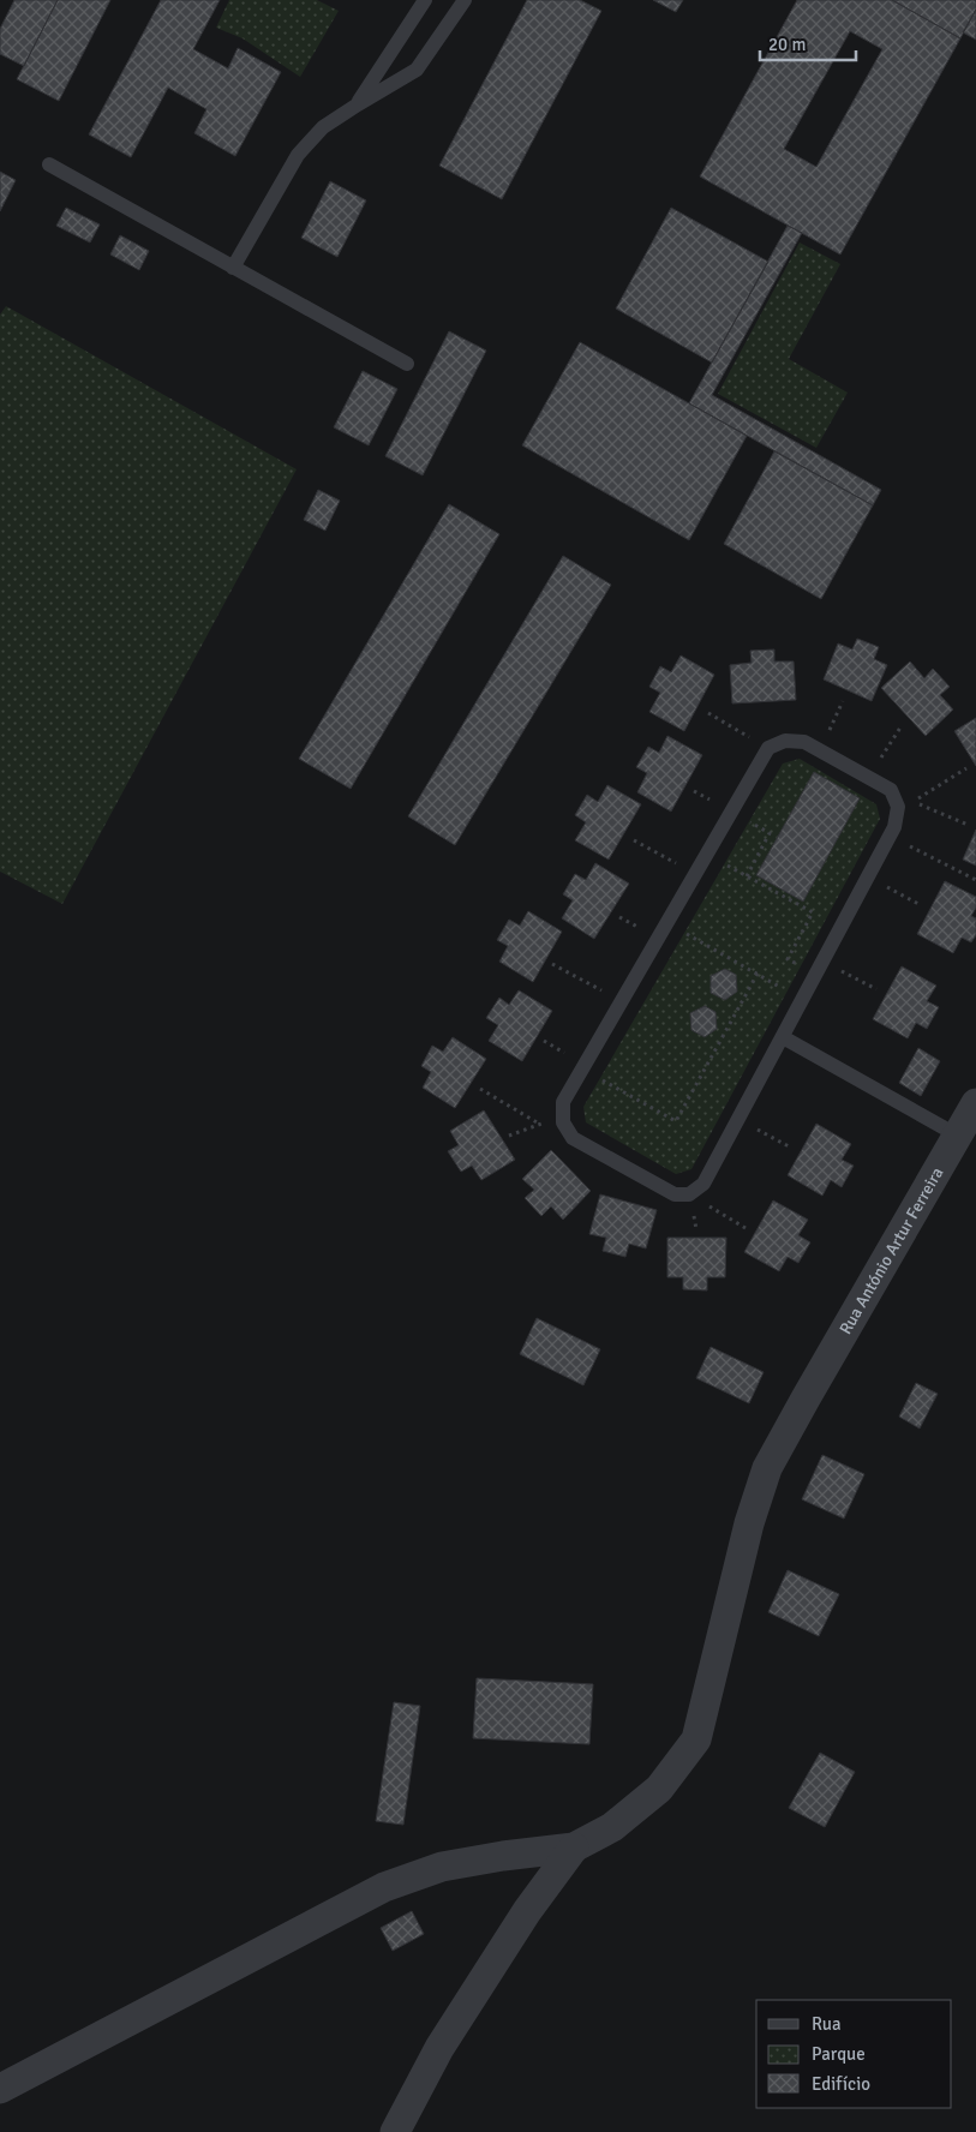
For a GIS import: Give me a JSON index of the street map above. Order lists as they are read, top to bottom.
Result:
{
  "streets": {
    "street": ["Rua António Artur Ferreira"]
  },
  "legend": ["Rua", "Parque", "Edifício"],
  "scale_bar": "20 m"
}
